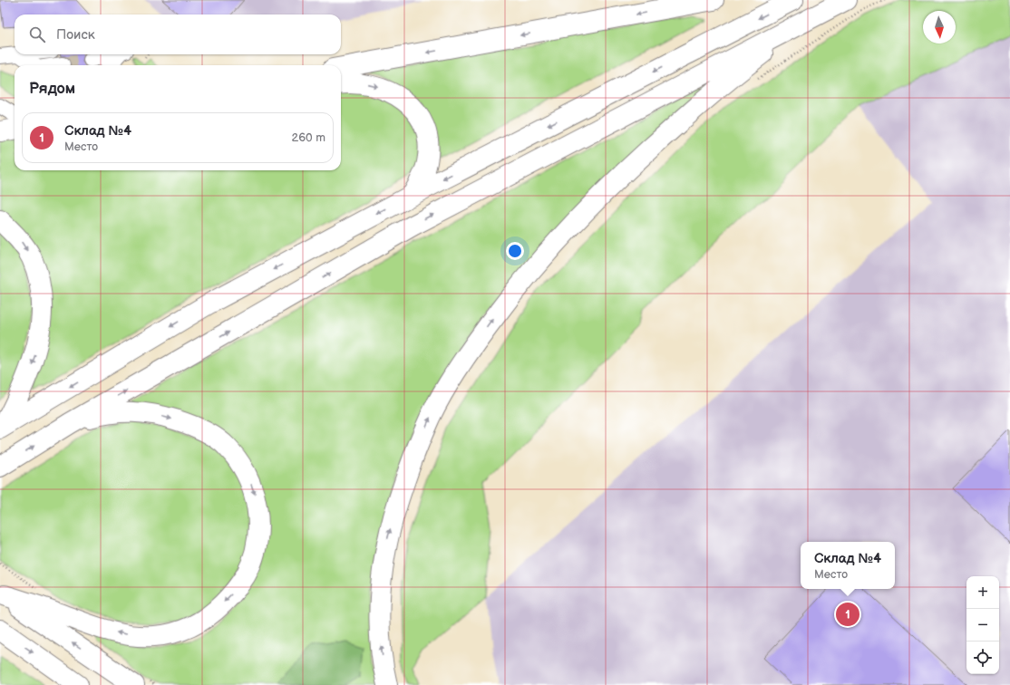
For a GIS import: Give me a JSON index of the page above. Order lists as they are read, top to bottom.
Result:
{
  "north": "bottom",
  "page": {
    "search": "Поиск",
    "heading": "Рядом",
    "list": [
      {
        "mark": "1",
        "name": "Склад №4",
        "note": "Место",
        "value": "260 m"
      }
    ],
    "popup": ["Склад №4", "Место"],
    "map_buttons": ["+", "−"],
    "pins": "1"
  }
}
